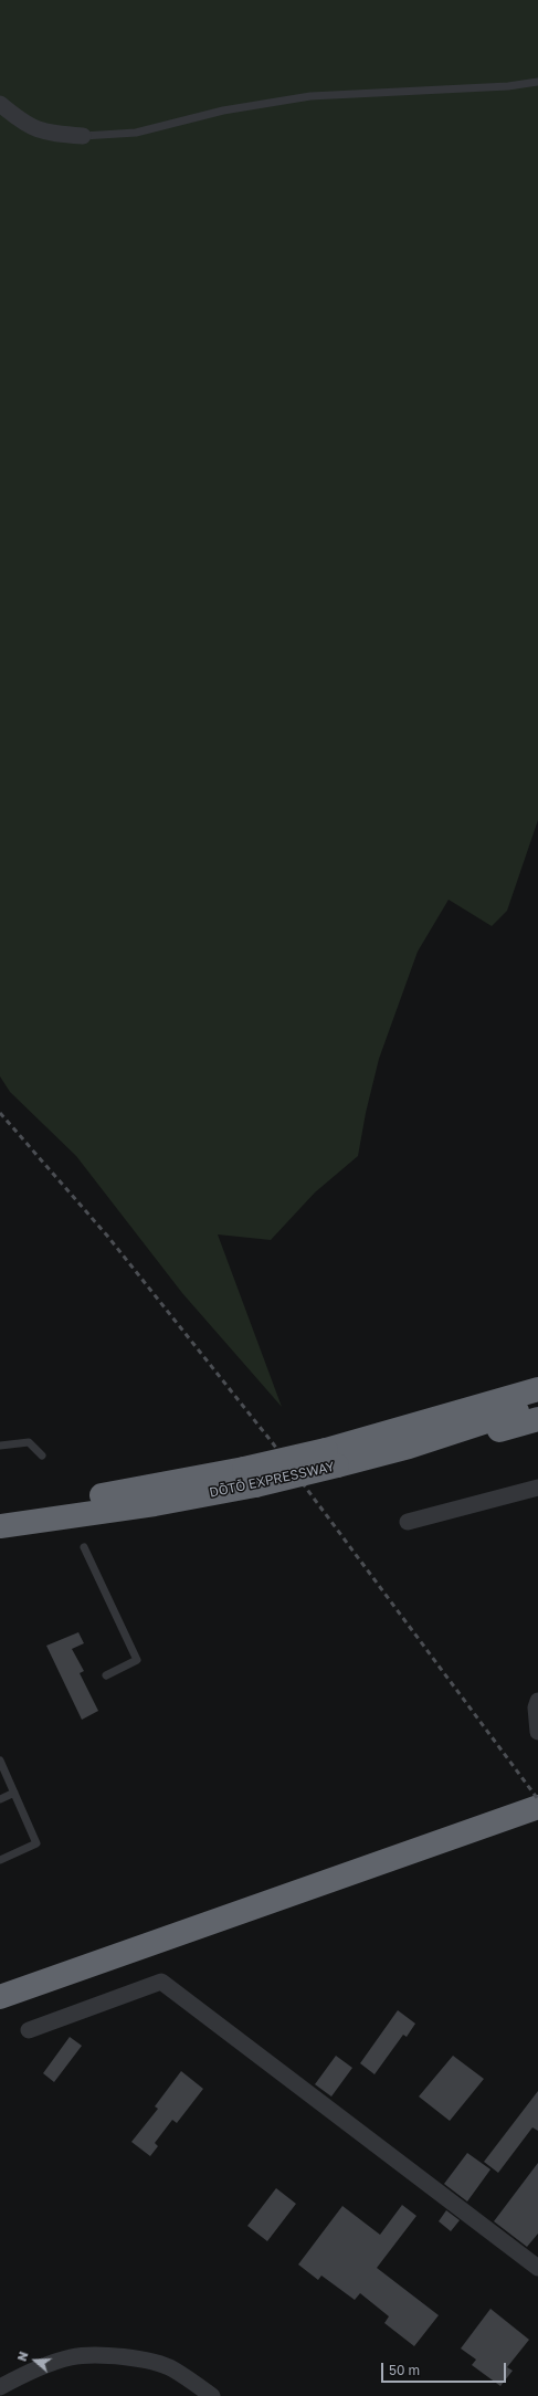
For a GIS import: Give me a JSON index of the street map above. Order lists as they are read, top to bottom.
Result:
{
  "streets": {
    "highway": ["DŌTŌ EXPRESSWAY"]
  },
  "scale_bar": "50 m",
  "north": "left"
}
